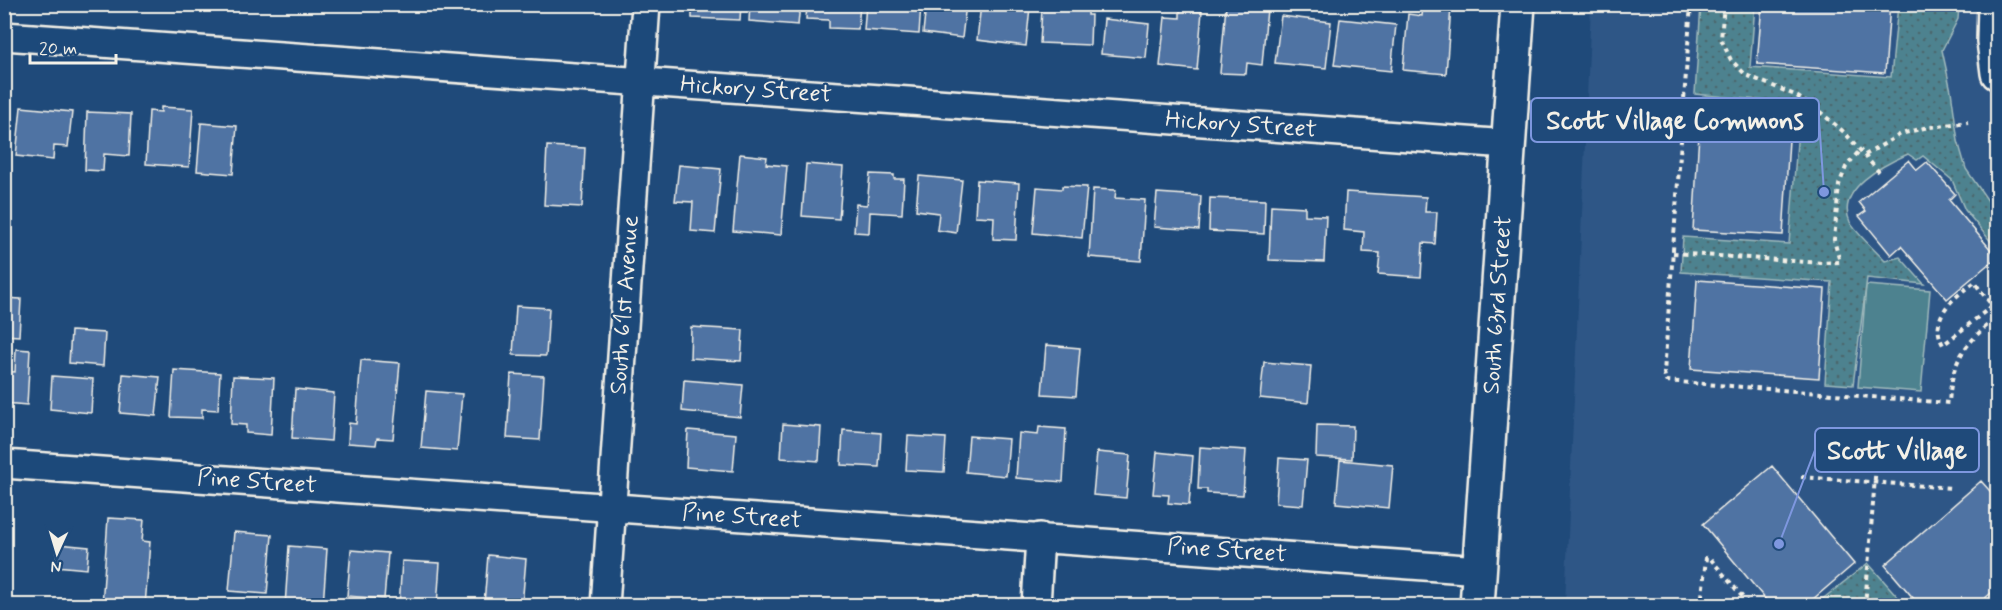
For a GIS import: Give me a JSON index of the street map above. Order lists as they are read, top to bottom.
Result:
{
  "streets": {
    "street": [
      "Hickory Street",
      "South 61st Avenue",
      "South 63rd Street",
      "Pine Street"
    ]
  },
  "crossings": [
    ["Hickory Street", "South 61st Avenue"],
    ["Hickory Street", "South 63rd Street"],
    ["South 61st Avenue", "Pine Street"],
    ["South 63rd Street", "Pine Street"]
  ],
  "places": ["Scott Village Commons", "Scott Village"],
  "scale_bar": "20 m",
  "north": "bottom"
}
